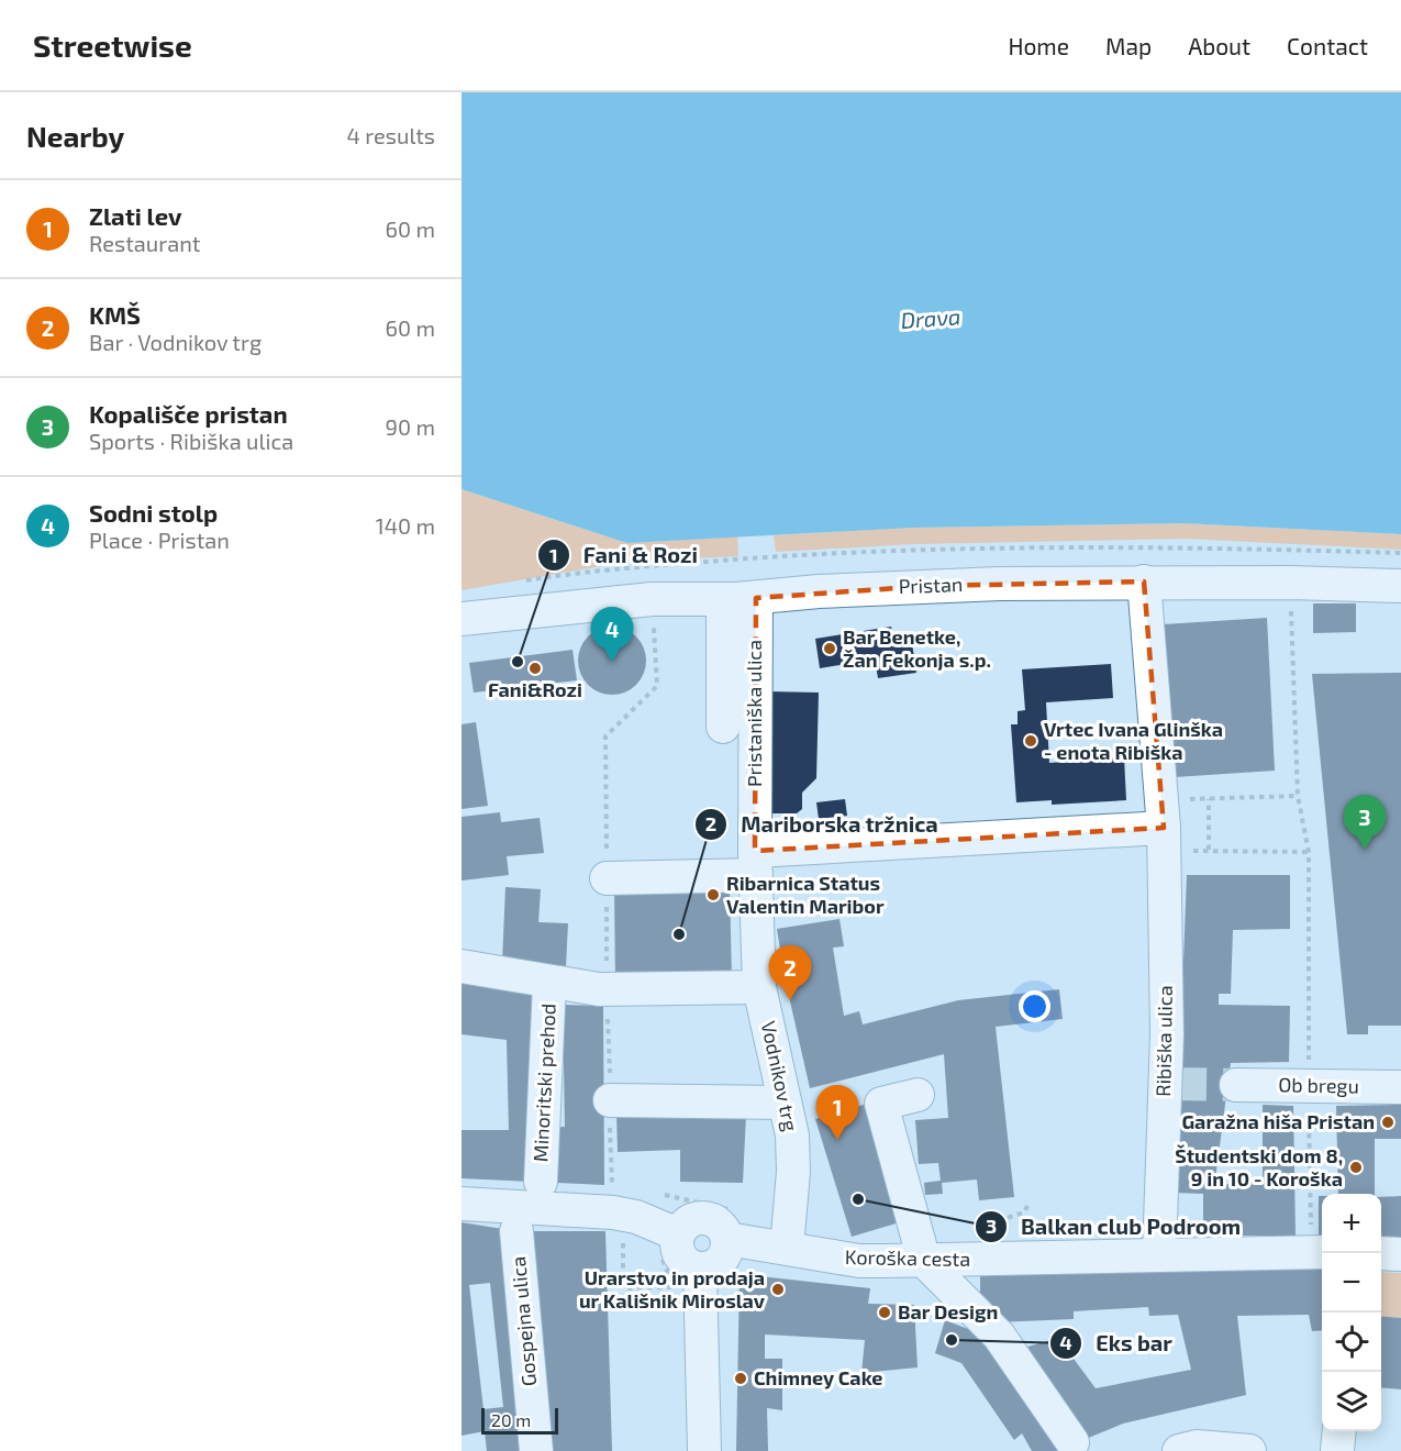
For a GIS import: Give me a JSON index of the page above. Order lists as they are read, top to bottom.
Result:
{
  "streets": {
    "street": [
      "Pristan",
      "Pristaniška ulica",
      "Ribiška ulica",
      "Vodnikov trg",
      "Minoritski prehod",
      "Ob bregu",
      "Koroška cesta",
      "Gospejna ulica"
    ]
  },
  "crossings": [
    ["Pristan", "Pristaniška ulica"],
    ["Pristan", "Ribiška ulica"],
    ["Pristaniška ulica", "Vodnikov trg"],
    ["Ribiška ulica", "Koroška cesta"],
    ["Vodnikov trg", "Koroška cesta"]
  ],
  "water": ["Drava"],
  "places": [
    "Bar Benetke, Žan Fekonja s.p.",
    "Fani & Rozi",
    "Fani&Rozi",
    "Vrtec Ivana Glinška - enota Ribiška",
    "Ribarnica Status Valentin Maribor",
    "Mariborska tržnica",
    "Garažna hiša Pristan",
    "Študentski dom 8, 9 in 10 - Koroška",
    "Balkan club Podroom",
    "Urarstvo in prodaja ur Kališnik Miroslav",
    "Bar Design",
    "Eks bar",
    "Chimney Cake"
  ],
  "scale_bar": "20 m",
  "page": {
    "header": "Streetwise",
    "nav": [
      "Home",
      "Map",
      "About",
      "Contact"
    ],
    "heading": ["Nearby", "4 results"],
    "list": [
      {
        "mark": "1",
        "name": "Zlati lev",
        "note": "Restaurant",
        "value": "60 m"
      },
      {
        "mark": "2",
        "name": "KMŠ",
        "note": "Bar · Vodnikov trg",
        "value": "60 m"
      },
      {
        "mark": "3",
        "name": "Kopališče pristan",
        "note": "Sports · Ribiška ulica",
        "value": "90 m"
      },
      {
        "mark": "4",
        "name": "Sodni stolp",
        "note": "Place · Pristan",
        "value": "140 m"
      }
    ],
    "pins": [
      "4",
      "3",
      "2",
      "1"
    ],
    "map_buttons": ["+", "−"],
    "scale": "20 m"
  }
}
